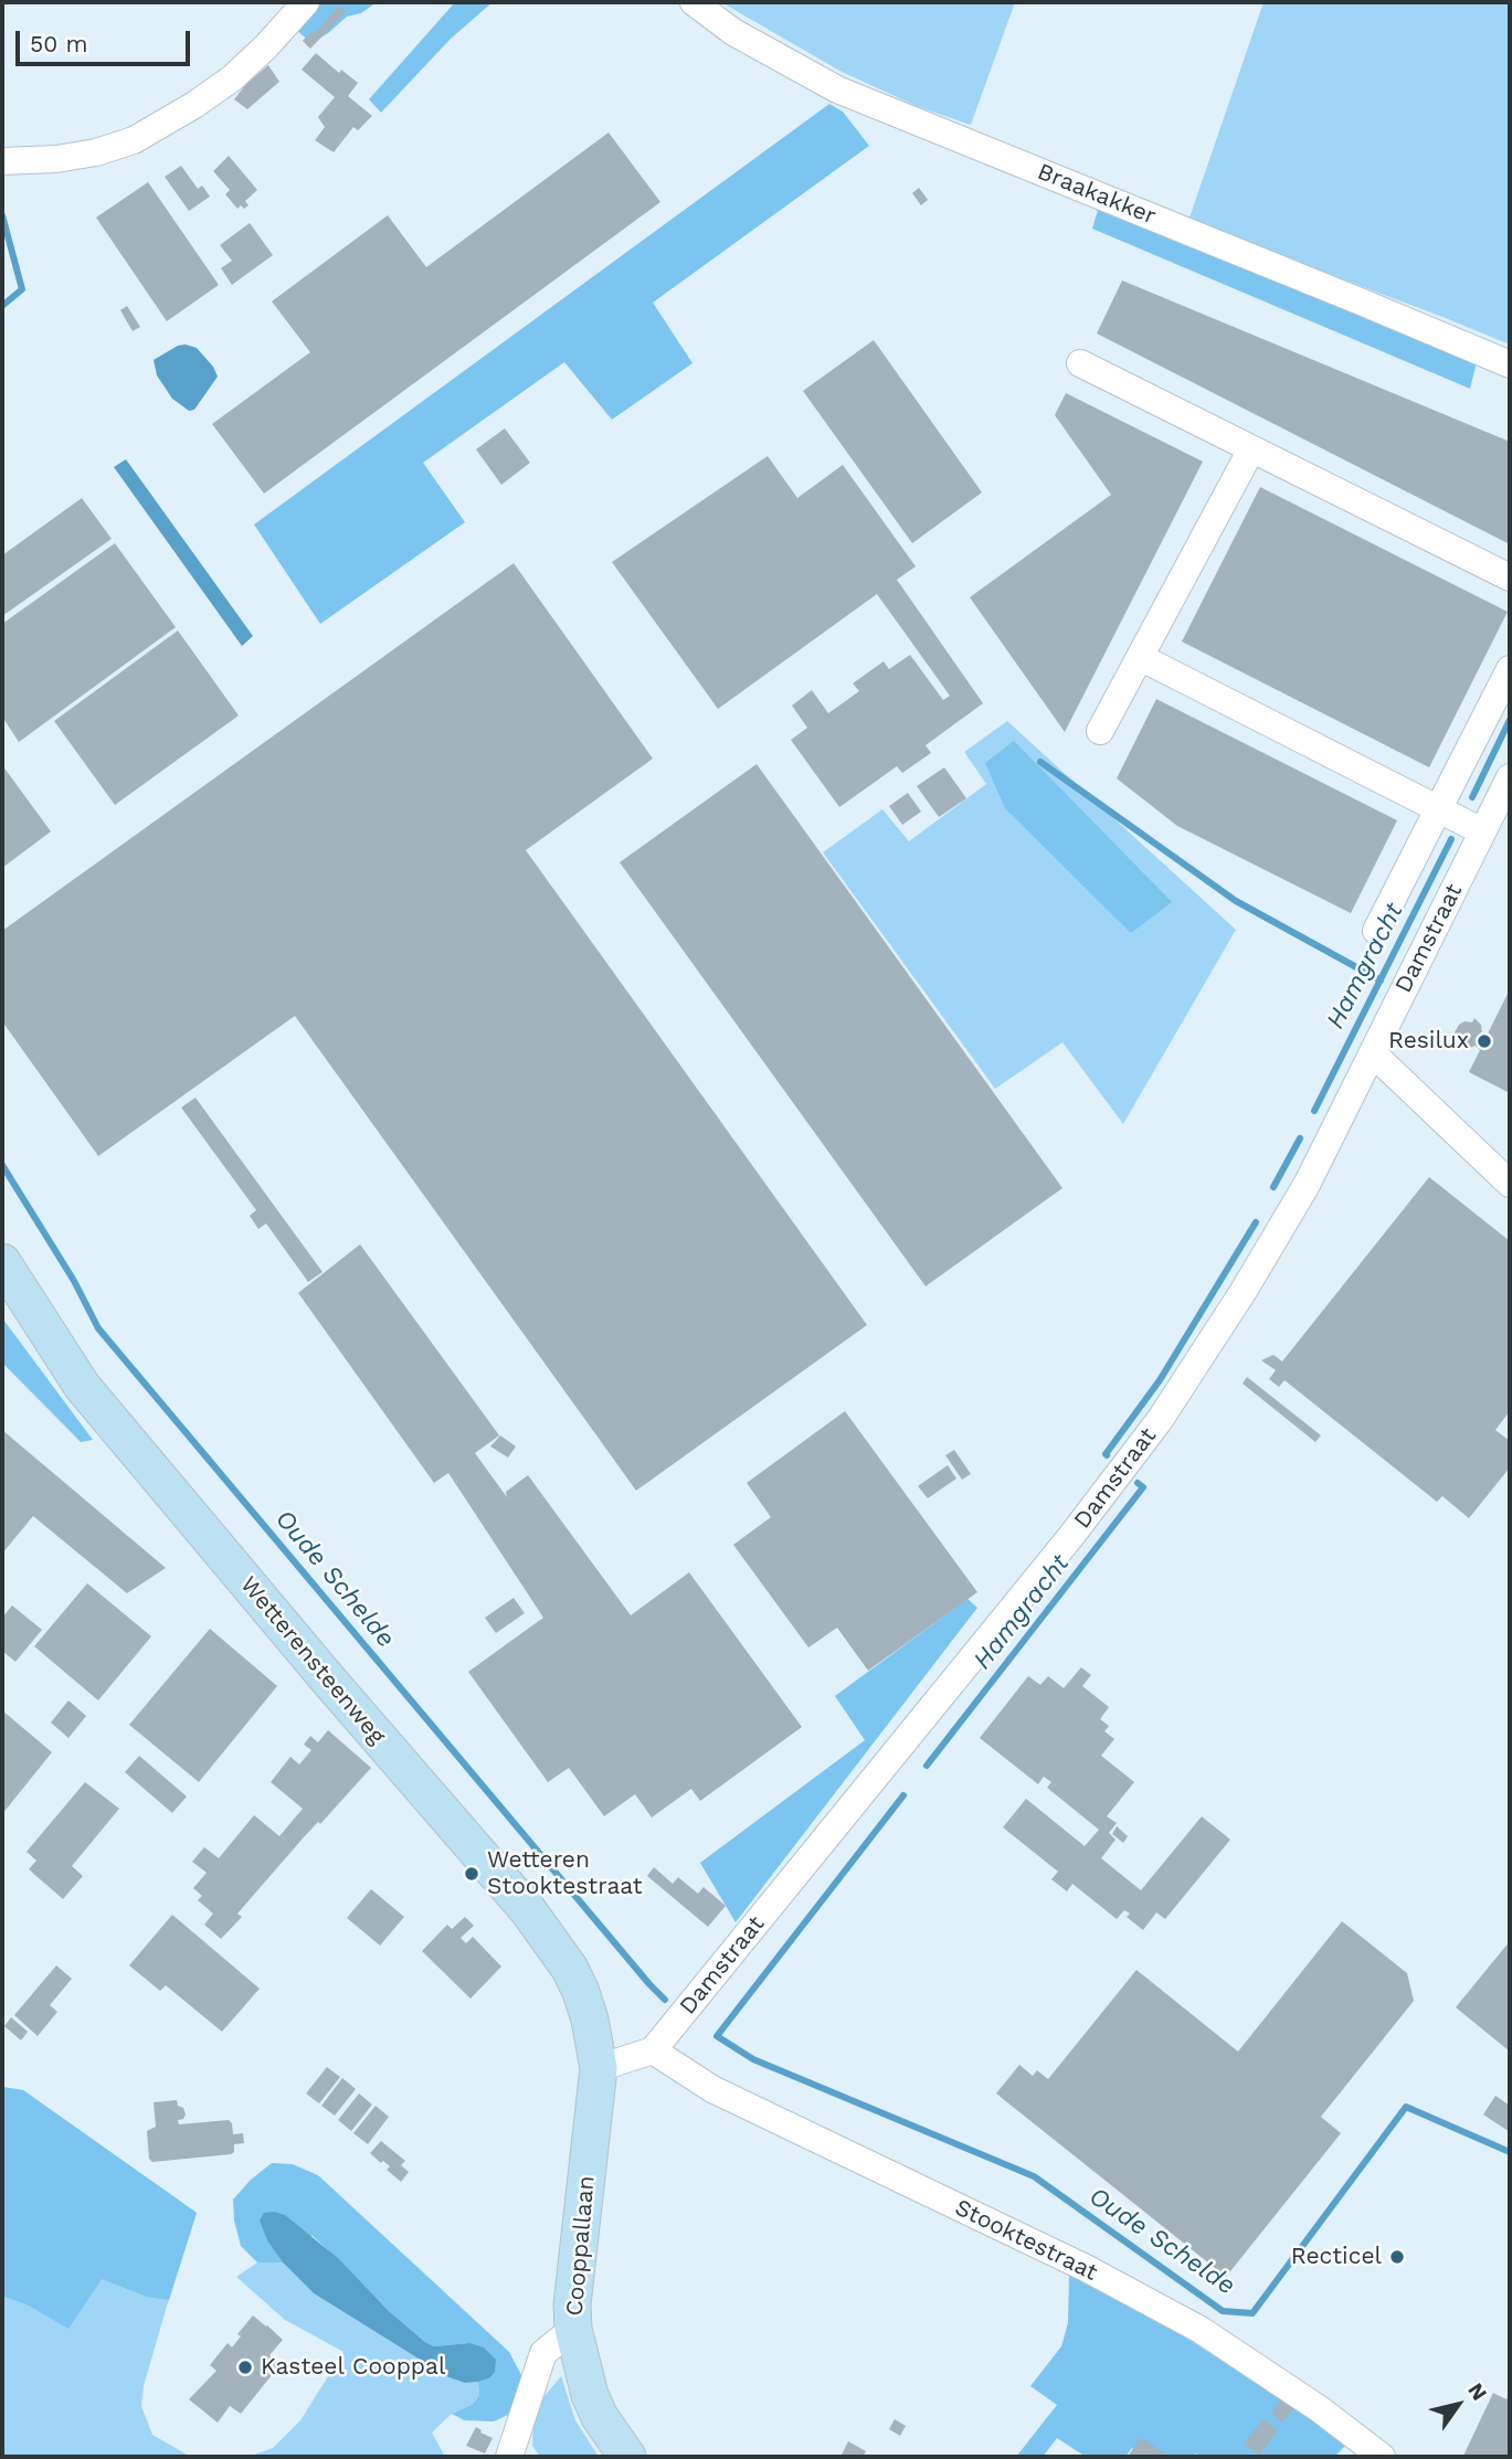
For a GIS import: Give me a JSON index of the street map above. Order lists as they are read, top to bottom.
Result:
{
  "streets": {
    "street": [
      "Braakakker",
      "Damstraat",
      "Wetterensteenweg",
      "Stooktestraat",
      "Cooppallaan"
    ]
  },
  "crossings": [
    ["Damstraat", "Stooktestraat"],
    ["Wetterensteenweg", "Cooppallaan"]
  ],
  "water": ["Hamgracht", "Oude Schelde"],
  "places": [
    "Resilux",
    "Wetteren Stooktestraat",
    "Recticel",
    "Kasteel Cooppal"
  ],
  "scale_bar": "50 m",
  "north": "top right"
}
